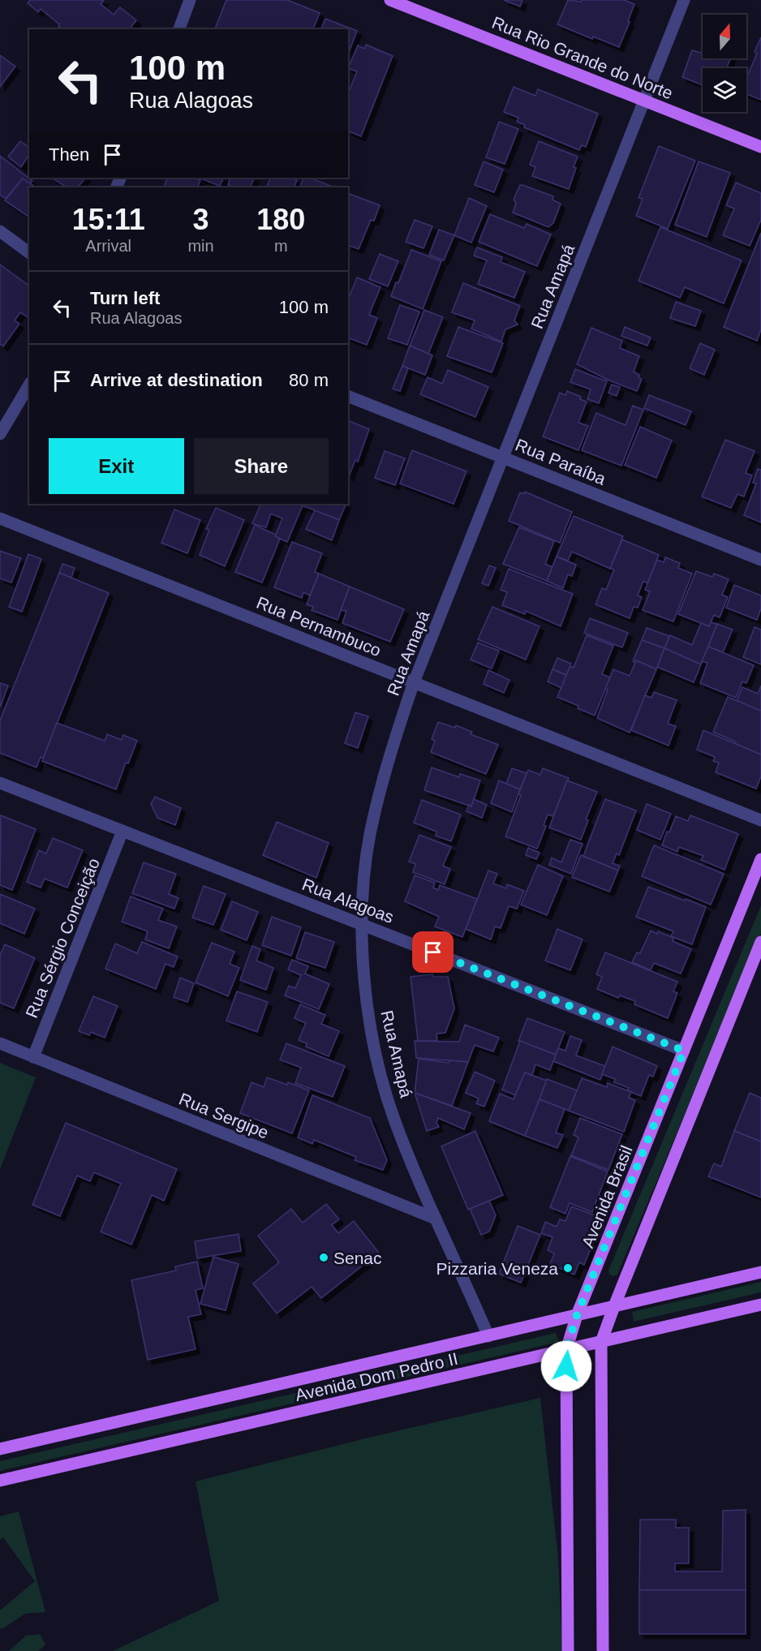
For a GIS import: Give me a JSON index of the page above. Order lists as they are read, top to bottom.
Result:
{
  "streets": {
    "main road": ["Rua Rio Grande do Norte", "Avenida Brasil", "Avenida Dom Pedro II"],
    "street": [
      "Rua Amapá",
      "Rua Paraíba",
      "Rua Pernambuco",
      "Rua Alagoas",
      "Rua Sérgio Conceição",
      "Rua Sergipe"
    ]
  },
  "crossings": [
    ["Rua Rio Grande do Norte", "Rua Amapá"],
    ["Rua Amapá", "Rua Paraíba"],
    ["Rua Amapá", "Rua Pernambuco"],
    ["Rua Amapá", "Rua Alagoas"],
    ["Rua Amapá", "Rua Sergipe"],
    ["Rua Amapá", "Avenida Dom Pedro II"],
    ["Rua Alagoas", "Rua Sérgio Conceição"],
    ["Rua Alagoas", "Avenida Brasil"],
    ["Rua Sérgio Conceição", "Rua Sergipe"],
    ["Avenida Brasil", "Avenida Dom Pedro II"]
  ],
  "places": ["Senac", "Pizzaria Veneza"],
  "north": "top",
  "page": {
    "turn": ["100 m", "Rua Alagoas"],
    "then": "Then",
    "eta": [
      "15:11",
      "Arrival",
      "3",
      "min",
      "180",
      "m"
    ],
    "list": [
      {
        "name": "Turn left",
        "note": "Rua Alagoas",
        "value": "100 m"
      },
      {
        "name": "Arrive at destination",
        "value": "80 m"
      }
    ],
    "buttons": ["Exit", "Share"]
  }
}
